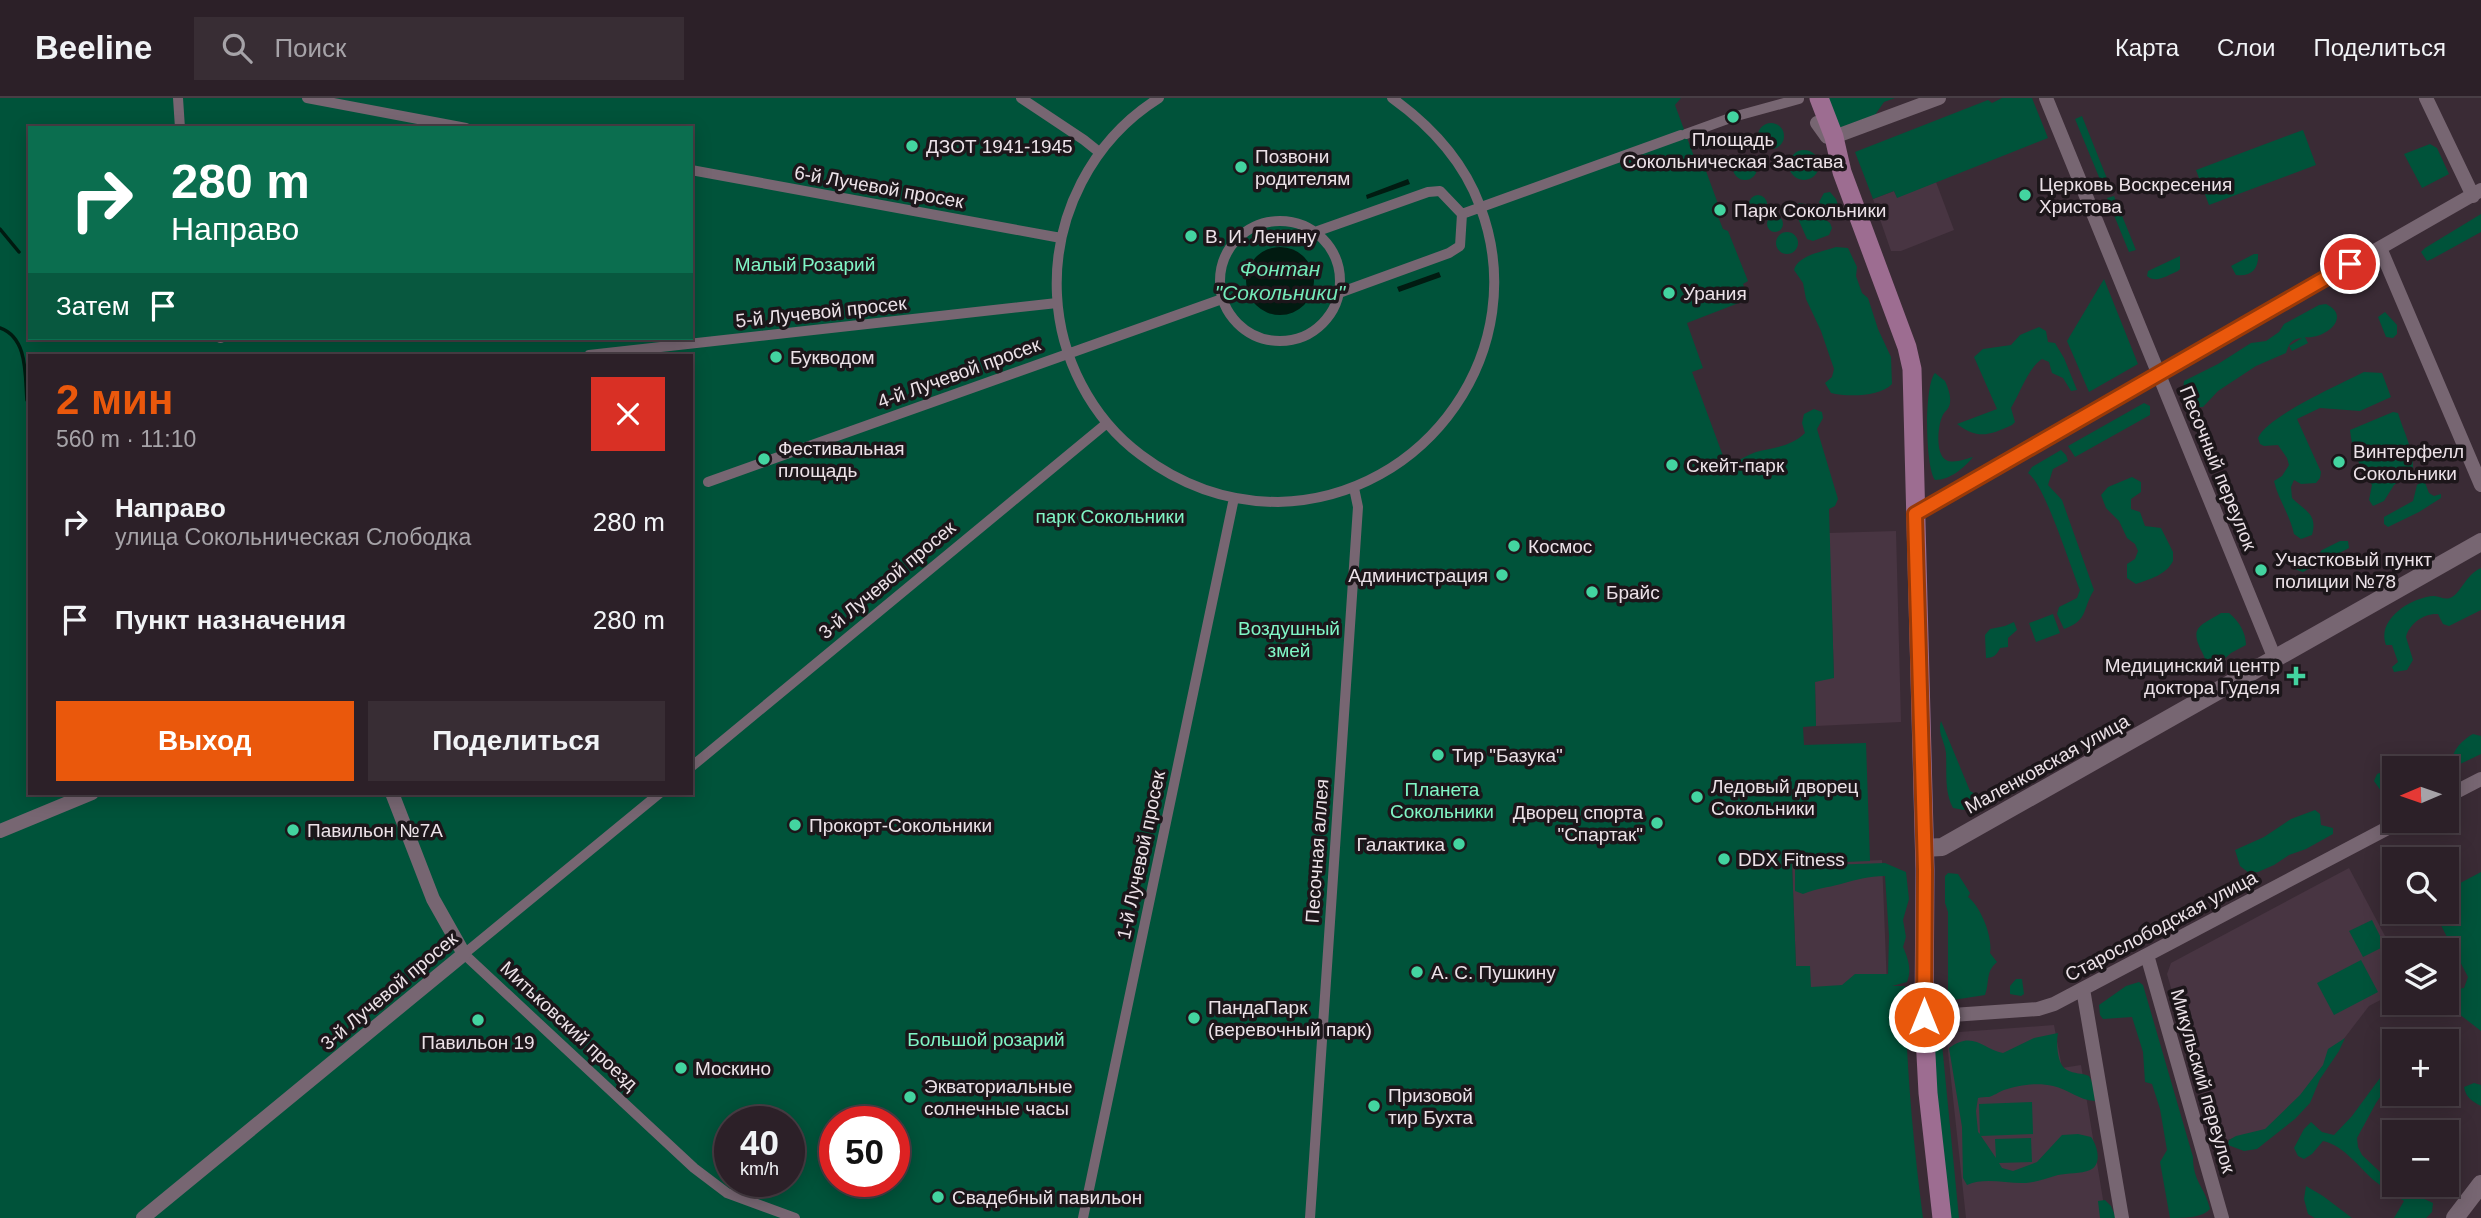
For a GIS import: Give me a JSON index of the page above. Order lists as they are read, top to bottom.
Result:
{
  "streets": {
    "street": [
      "6-й Лучевой просек",
      "5-й Лучевой просек",
      "4-й Лучевой просек",
      "Песочный переулок",
      "3-й Лучевой просек",
      "Маленковская улица",
      "Песочная аллея",
      "1-й Лучевой просек",
      "Старослободская улица",
      "Митьковский проезд",
      "Микульский переулок"
    ]
  },
  "crossings": [
    ["Песочный переулок", "Маленковская улица"],
    ["3-й Лучевой просек", "Митьковский проезд"],
    ["Старослободская улица", "Микульский переулок"]
  ],
  "water": ["Фонтан \"Сокольники\""],
  "parks": [
    "Малый Розарий",
    "парк Сокольники",
    "Воздушный змей",
    "Планета Сокольники",
    "Большой розарий"
  ],
  "places": {
    "other": [
      "Площадь Сокольническая Застава",
      "ДЗОТ 1941-1945",
      "Позвони родителям",
      "Церковь Воскресения Христова",
      "Парк Сокольники",
      "В. И. Ленину",
      "Урания",
      "Букводом",
      "Фестивальная площадь",
      "Винтерфелл Сокольники",
      "Скейт-парк",
      "Космос",
      "Участковый пункт полиции №78",
      "Администрация",
      "Брайс",
      "Тир \"Базука\"",
      "Ледовый дворец Сокольники",
      "Дворец спорта \"Спартак\"",
      "Прокорт-Сокольники",
      "Павильон №7А",
      "Галактика",
      "DDX Fitness",
      "А. С. Пушкину",
      "ПандаПарк (веревочный парк)",
      "Павильон 19",
      "Москино",
      "Экваториальные солнечные часы",
      "Призовой тир Бухта",
      "Свадебный павильон"
    ],
    "health": ["Медицинский центр доктора Гуделя"]
  },
  "north": "left",
  "page": {
    "header": "Beeline",
    "search": "Поиск",
    "nav": ["Карта", "Слои", "Поделиться"],
    "turn": ["280 m", "Направо"],
    "then": "Затем",
    "heading": ["2 мин", "560 m · 11:10"],
    "list": [
      {
        "name": "Направо",
        "note": "улица Сокольническая Слободка",
        "value": "280 m"
      },
      {
        "name": "Пункт назначения",
        "value": "280 m"
      }
    ],
    "buttons": ["Выход", "Поделиться"],
    "map_buttons": ["+", "−"],
    "speed": "40 km/h",
    "limit": "50"
  }
}
